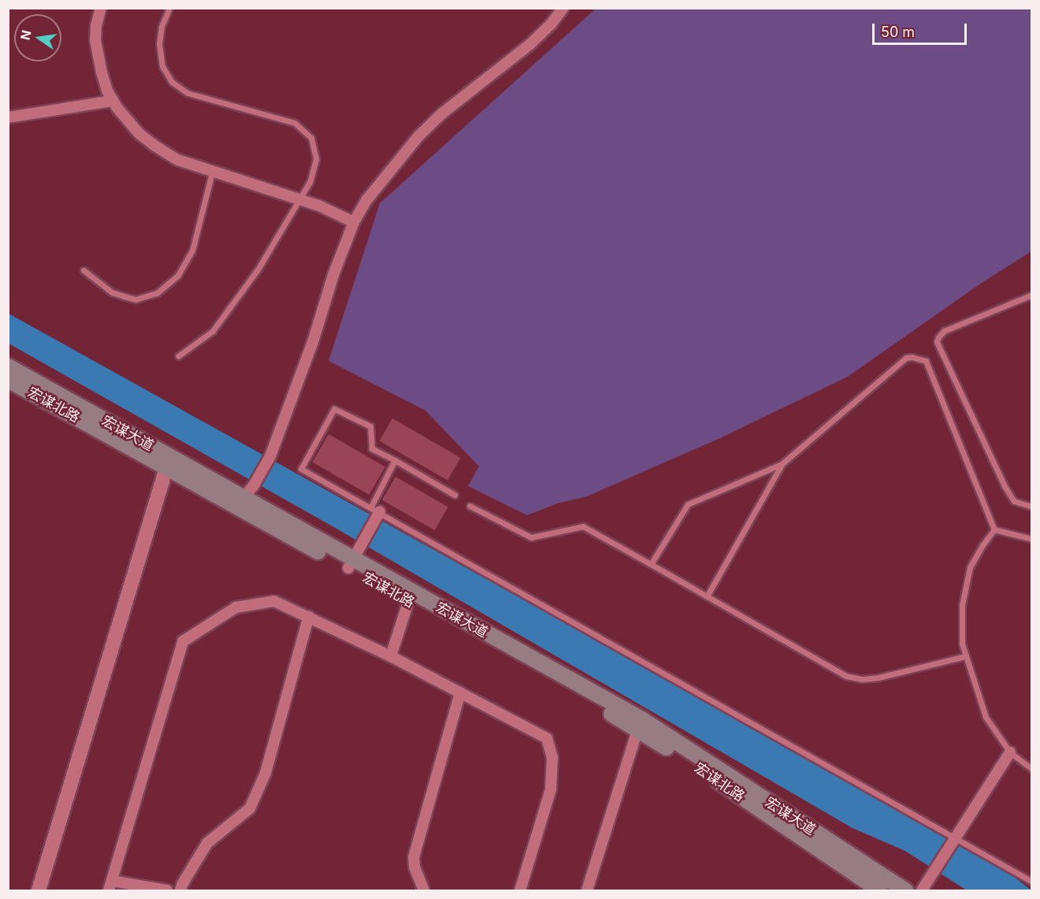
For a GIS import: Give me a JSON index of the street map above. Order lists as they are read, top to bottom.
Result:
{
  "streets": {
    "main road": ["宏谋北路", "宏谋大道"]
  },
  "crossings": [
    ["宏谋北路", "宏谋大道"]
  ],
  "scale_bar": "50 m",
  "north": "left"
}
